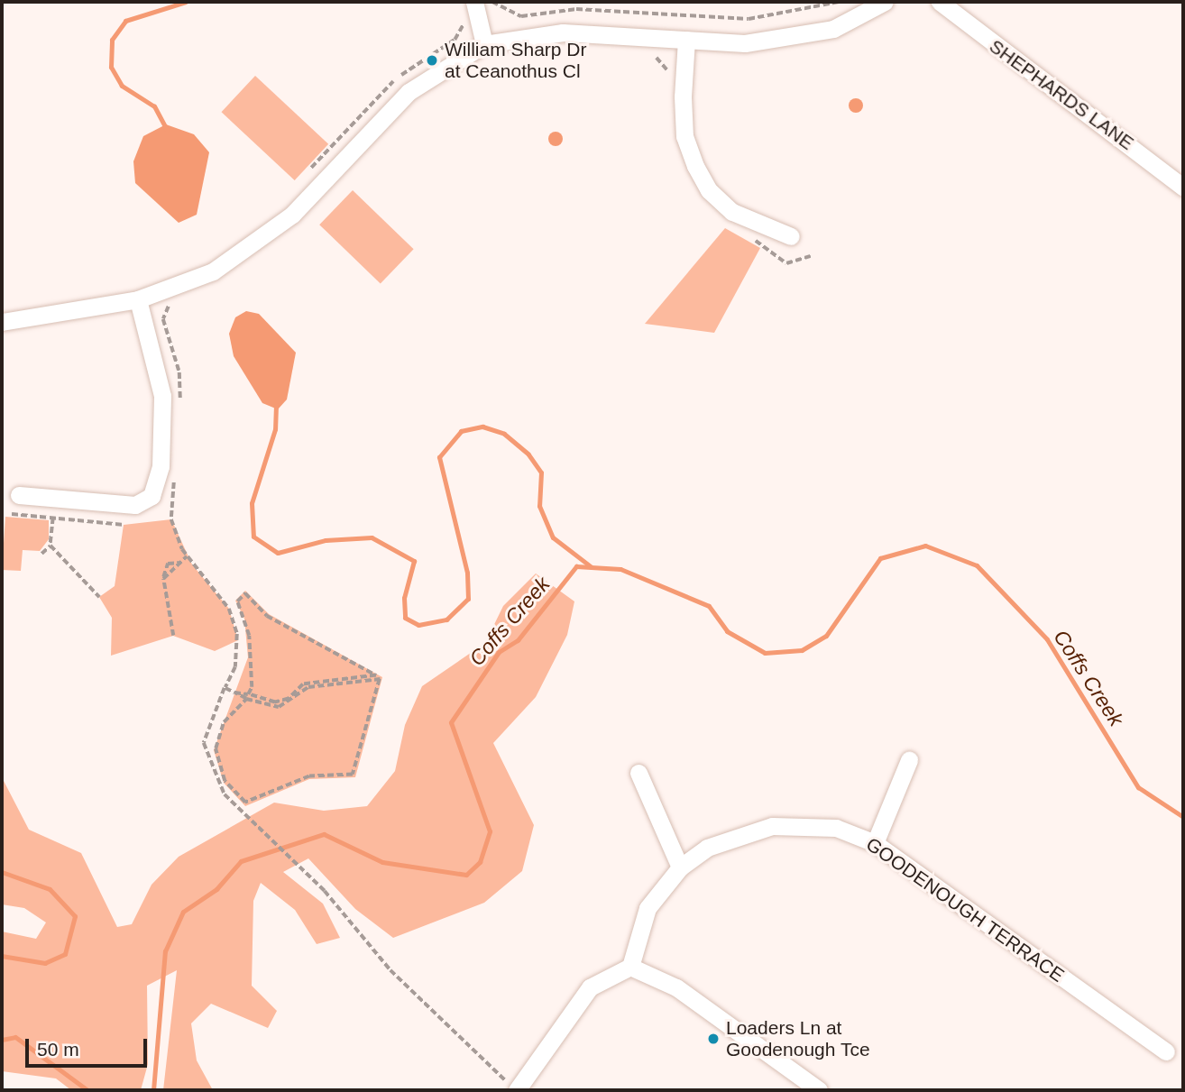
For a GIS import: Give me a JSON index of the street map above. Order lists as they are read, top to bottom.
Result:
{
  "streets": {
    "street": ["SHEPHARDS LANE", "GOODENOUGH TERRACE"]
  },
  "water": ["Coffs Creek"],
  "places": ["William Sharp Dr at Ceanothus Cl", "Loaders Ln at Goodenough Tce"],
  "scale_bar": "50 m"
}
